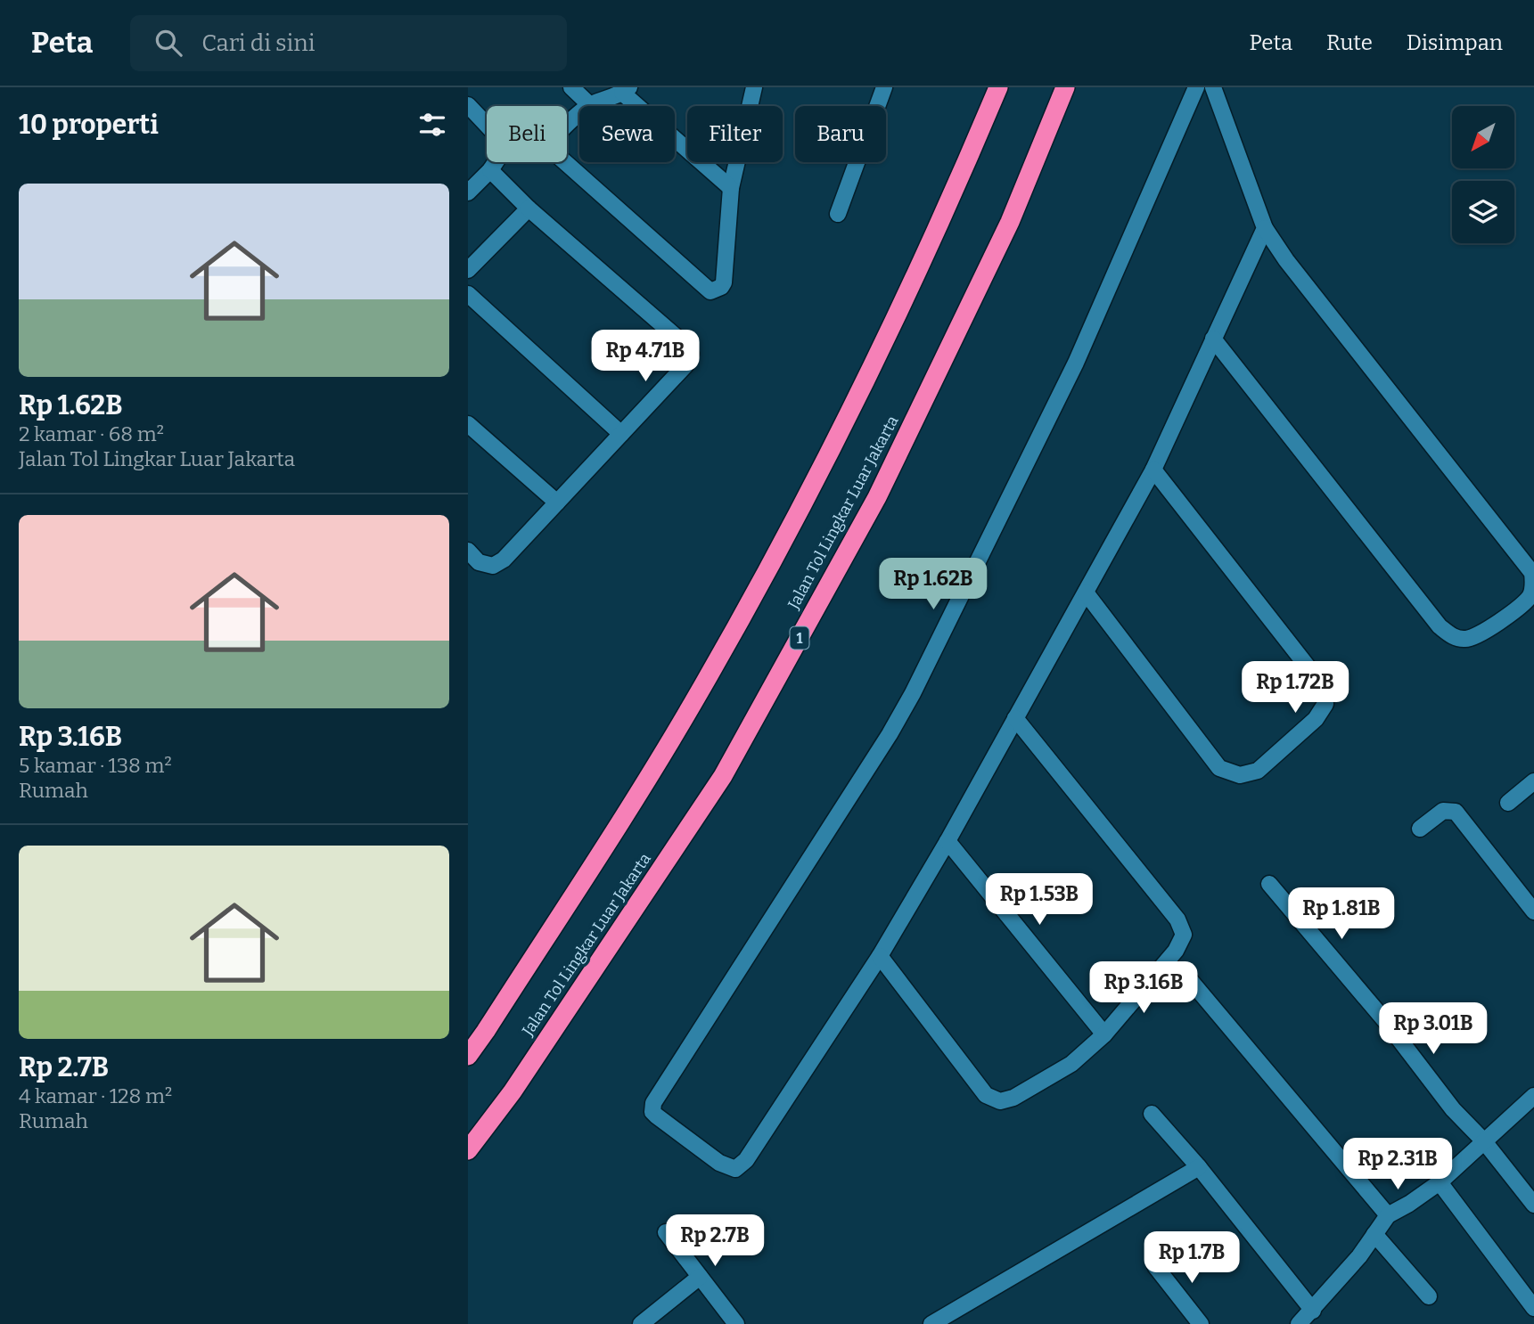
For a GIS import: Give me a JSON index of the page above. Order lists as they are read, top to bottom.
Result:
{
  "streets": {
    "highway": ["Jalan Tol Lingkar Luar Jakarta", "1"]
  },
  "north": "bottom left",
  "page": {
    "header": "Peta",
    "search": "Cari di sini",
    "nav": ["Peta", "Rute", "Disimpan"],
    "heading": "10 properti",
    "chip": [
      "Beli",
      "Sewa",
      "Filter",
      "Baru"
    ],
    "list": [
      {
        "name": "Rp 1.62B",
        "note": "2 kamar · 68 m² · Jalan Tol Lingkar Luar Jakarta"
      },
      {
        "name": "Rp 3.16B",
        "note": "5 kamar · 138 m² · Rumah"
      },
      {
        "name": "Rp 2.7B",
        "note": "4 kamar · 128 m² · Rumah"
      }
    ],
    "price": [
      "Rp 4.71B",
      "Rp 1.62B",
      "Rp 1.72B",
      "Rp 1.53B",
      "Rp 1.81B",
      "Rp 3.16B",
      "Rp 3.01B",
      "Rp 2.31B",
      "Rp 2.7B",
      "Rp 1.7B"
    ]
  }
}
